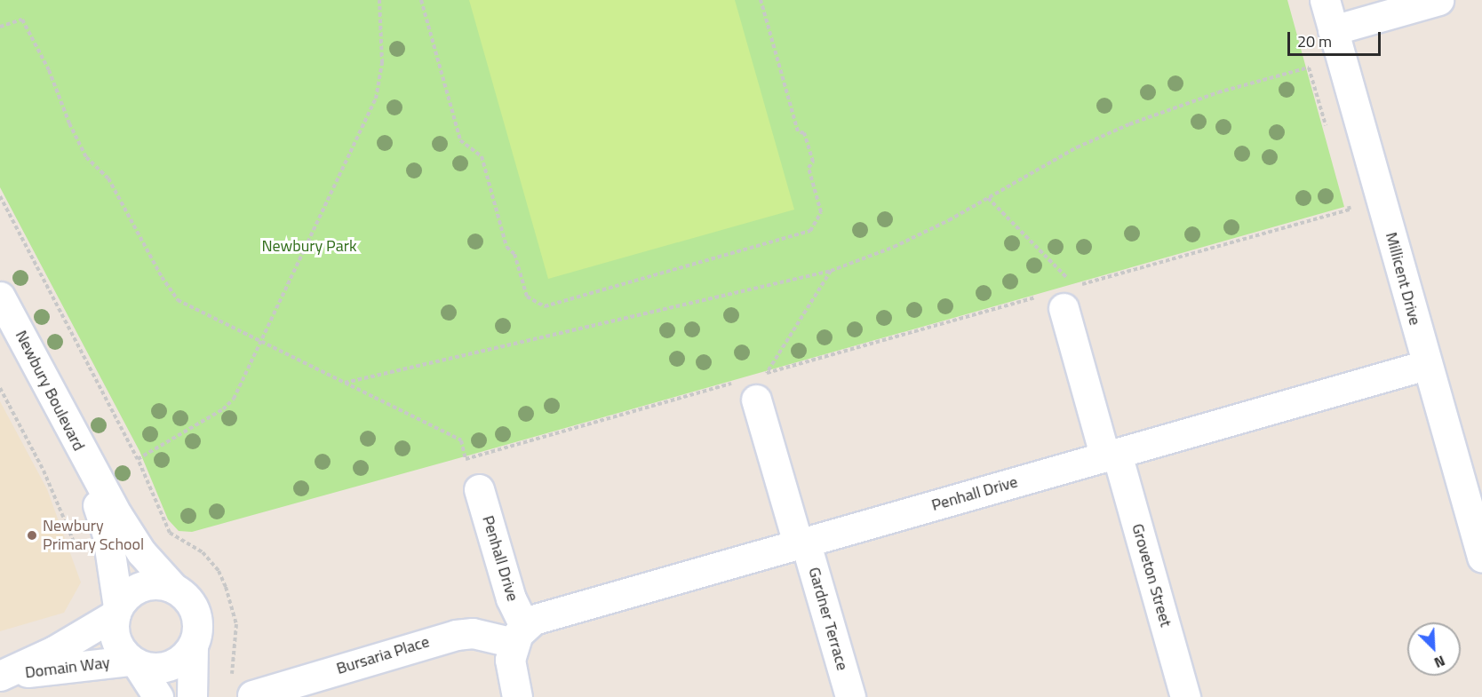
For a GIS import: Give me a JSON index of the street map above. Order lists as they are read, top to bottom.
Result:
{
  "streets": {
    "street": [
      "Millicent Drive",
      "Newbury Boulevard",
      "Penhall Drive",
      "Groveton Street",
      "Gardner Terrace",
      "Bursaria Place",
      "Domain Way"
    ]
  },
  "crossings": [
    ["Millicent Drive", "Penhall Drive"],
    ["Newbury Boulevard", "Domain Way"],
    ["Penhall Drive", "Groveton Street"],
    ["Penhall Drive", "Gardner Terrace"],
    ["Penhall Drive", "Bursaria Place"]
  ],
  "parks": ["Newbury Park"],
  "places": ["Newbury Primary School"],
  "scale_bar": "20 m",
  "north": "bottom right"
}
